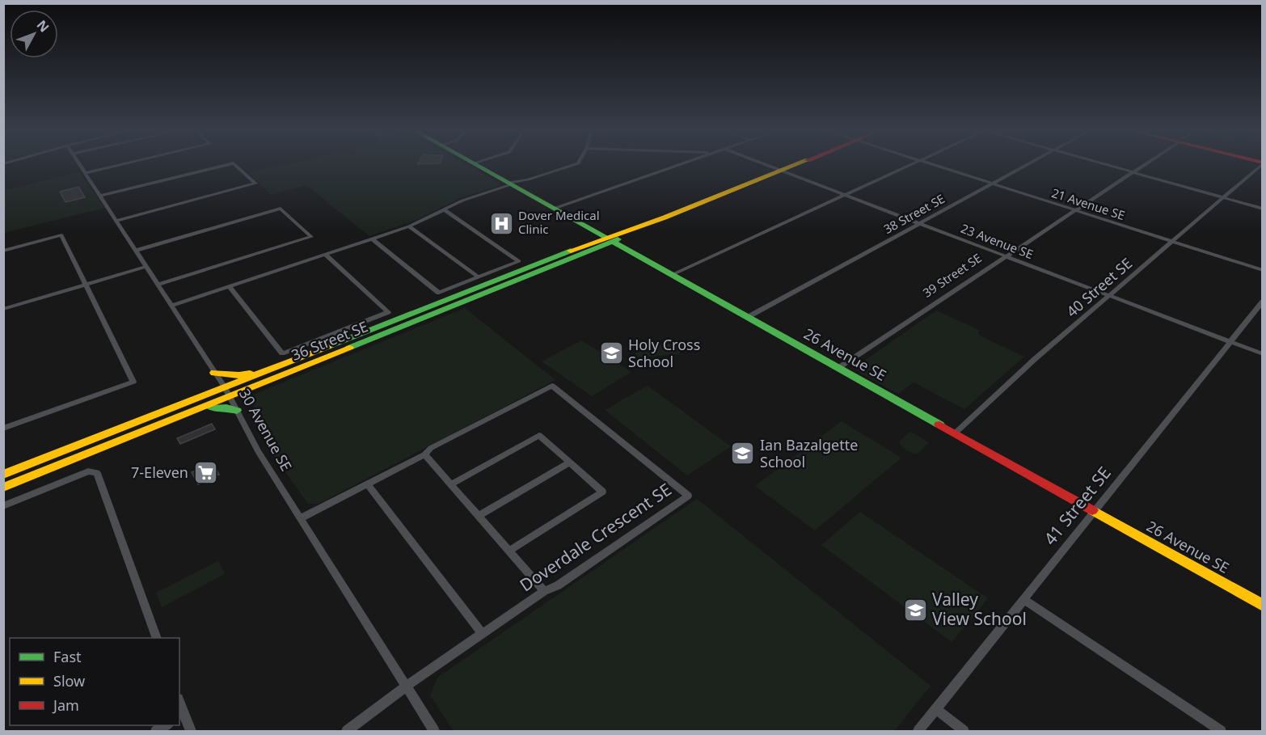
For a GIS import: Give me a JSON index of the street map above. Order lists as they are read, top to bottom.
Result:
{
  "streets": {
    "main road": ["36 Street SE", "26 Avenue SE"],
    "street": [
      "21 Avenue SE",
      "38 Street SE",
      "23 Avenue SE",
      "39 Street SE",
      "40 Street SE",
      "30 Avenue SE",
      "41 Street SE",
      "Doverdale Crescent SE"
    ]
  },
  "crossings": [
    ["21 Avenue SE", "38 Street SE"],
    ["21 Avenue SE", "39 Street SE"],
    ["21 Avenue SE", "40 Street SE"],
    ["38 Street SE", "23 Avenue SE"],
    ["38 Street SE", "26 Avenue SE"],
    ["23 Avenue SE", "39 Street SE"],
    ["23 Avenue SE", "40 Street SE"],
    ["23 Avenue SE", "36 Street SE"],
    ["23 Avenue SE", "41 Street SE"],
    ["39 Street SE", "26 Avenue SE"],
    ["40 Street SE", "26 Avenue SE"],
    ["36 Street SE", "26 Avenue SE"],
    ["36 Street SE", "30 Avenue SE"],
    ["26 Avenue SE", "41 Street SE"],
    ["30 Avenue SE", "Doverdale Crescent SE"]
  ],
  "places": {
    "hospital": ["Dover Medical Clinic"],
    "school or university": ["Holy Cross School", "Ian Bazalgette School", "Valley View School"],
    "supermarket": ["7-Eleven"]
  },
  "legend": ["Fast", "Slow", "Jam"],
  "north": "top right"
}
